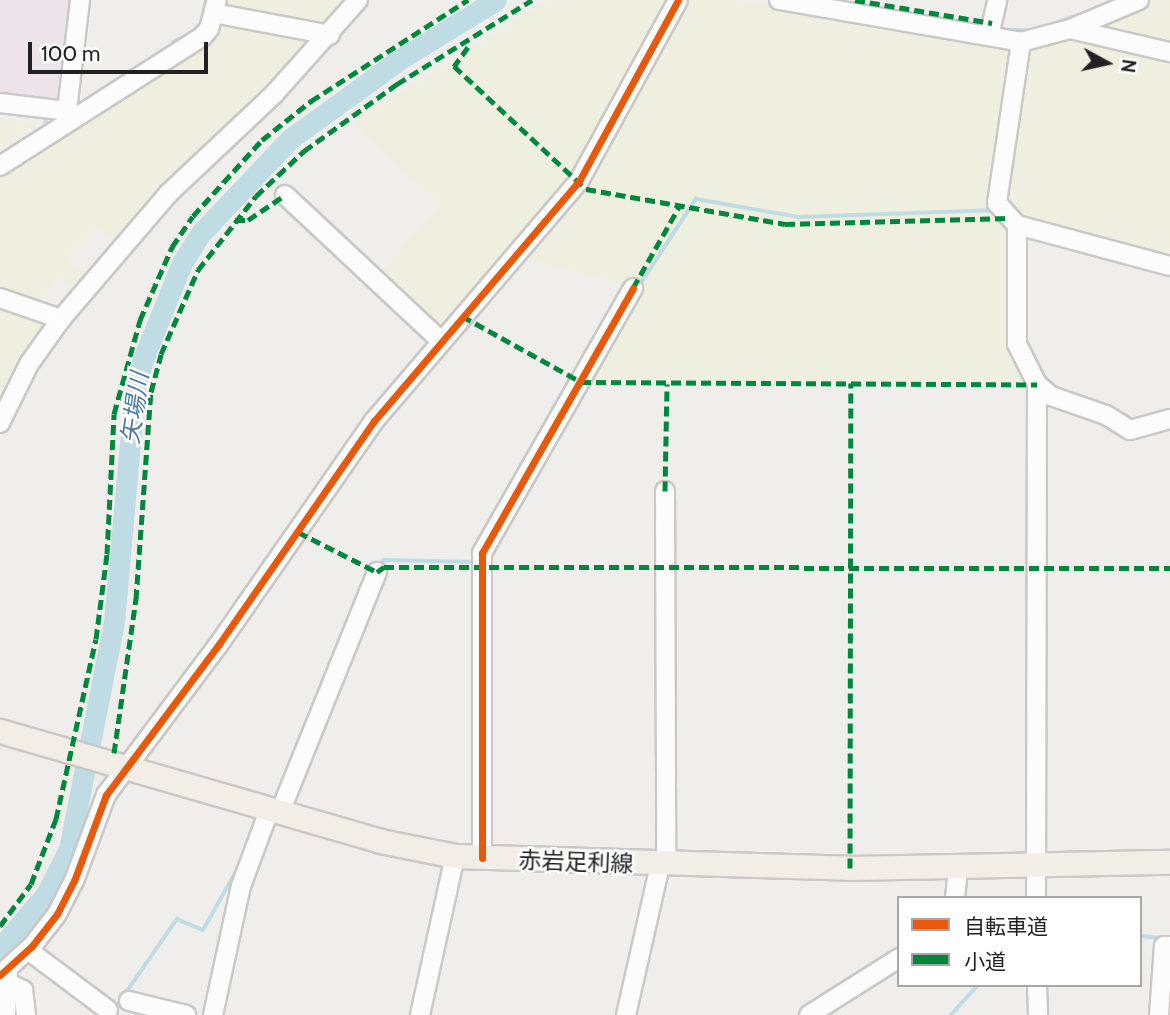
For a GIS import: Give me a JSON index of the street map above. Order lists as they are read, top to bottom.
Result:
{
  "streets": {
    "main road": ["赤岩足利線"]
  },
  "water": ["矢場川"],
  "legend": ["自転車道", "小道"],
  "scale_bar": "100 m",
  "north": "right"
}
